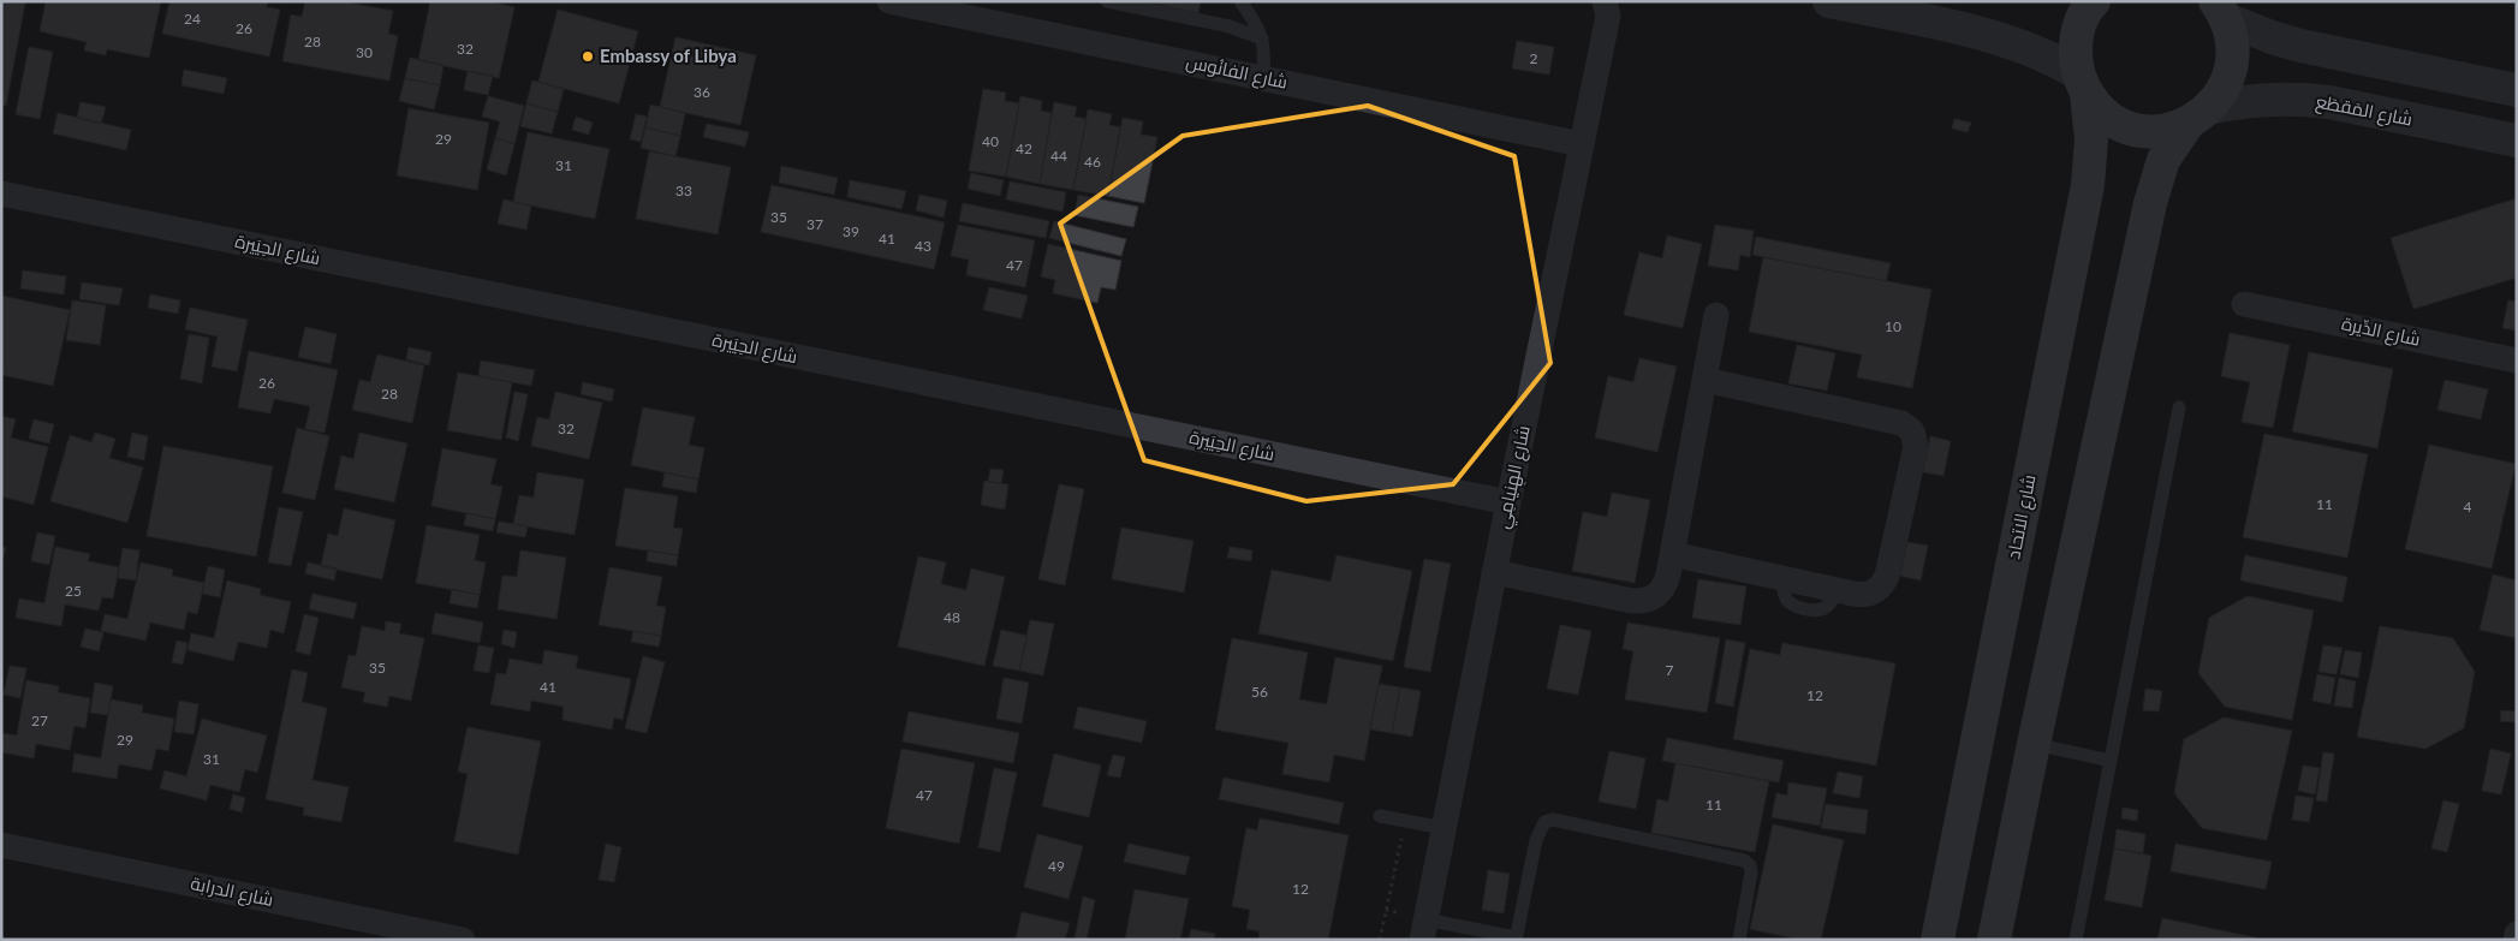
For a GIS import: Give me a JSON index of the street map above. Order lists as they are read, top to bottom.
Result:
{
  "streets": {
    "main road": ["شارع الاتحاد"],
    "street": [
      "شارع الفانُوس",
      "شارع المَقطَع",
      "شارع الحِيَيرة",
      "شارع الدِّيرة",
      "شارع الهِنيامِي",
      "شارع الدرابة"
    ]
  },
  "crossings": [
    ["شارع الفانُوس", "شارع الهِنيامِي"],
    ["شارع الحِيَيرة", "شارع الهِنيامِي"]
  ],
  "places": ["Embassy of Libya"],
  "house_numbers": [
    "24",
    "26",
    "28",
    "32",
    "30",
    "2",
    "36",
    "29",
    "40",
    "42",
    "44",
    "46",
    "31",
    "33",
    "35",
    "37",
    "39",
    "41",
    "43",
    "47",
    "10",
    "26",
    "28",
    "32",
    "11",
    "4",
    "25",
    "48",
    "35",
    "7",
    "41",
    "56",
    "12",
    "27",
    "29",
    "31",
    "47",
    "11",
    "49",
    "12"
  ]
}
